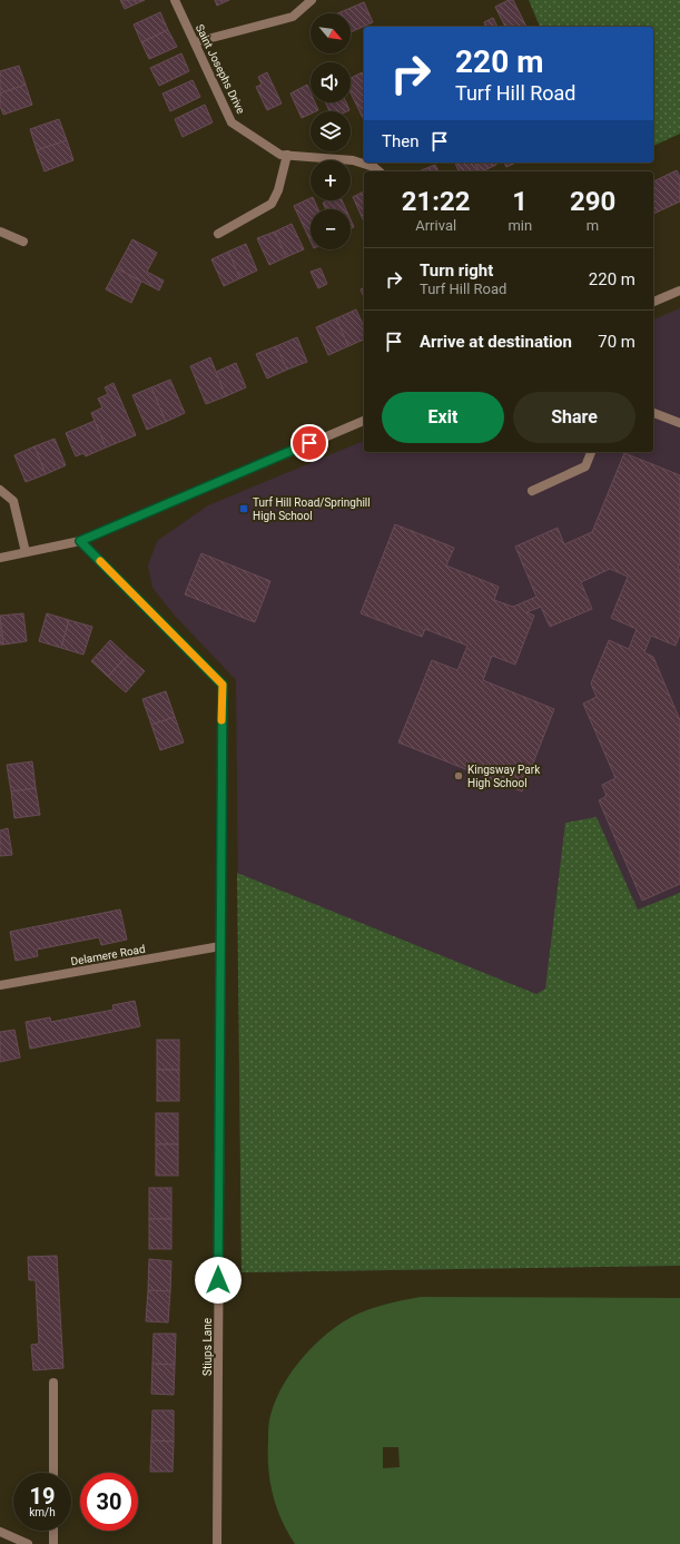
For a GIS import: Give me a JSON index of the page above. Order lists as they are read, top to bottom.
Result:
{
  "streets": {
    "street": ["Saint Josephs Drive", "Delamere Road", "Stiups Lane"]
  },
  "crossings": [
    ["Delamere Road", "Stiups Lane"]
  ],
  "places": {
    "transit": ["Turf Hill Road/Springhill High School"],
    "other": ["Kingsway Park High School"]
  },
  "north": "bottom right",
  "page": {
    "map_buttons": ["+", "−"],
    "turn": ["220 m", "Turf Hill Road"],
    "then": "Then",
    "eta": [
      "21:22",
      "Arrival",
      "1",
      "min",
      "290",
      "m"
    ],
    "list": [
      {
        "name": "Turn right",
        "note": "Turf Hill Road",
        "value": "220 m"
      },
      {
        "name": "Arrive at destination",
        "value": "70 m"
      }
    ],
    "buttons": ["Exit", "Share"],
    "speed": "19 km/h",
    "limit": "30"
  }
}
